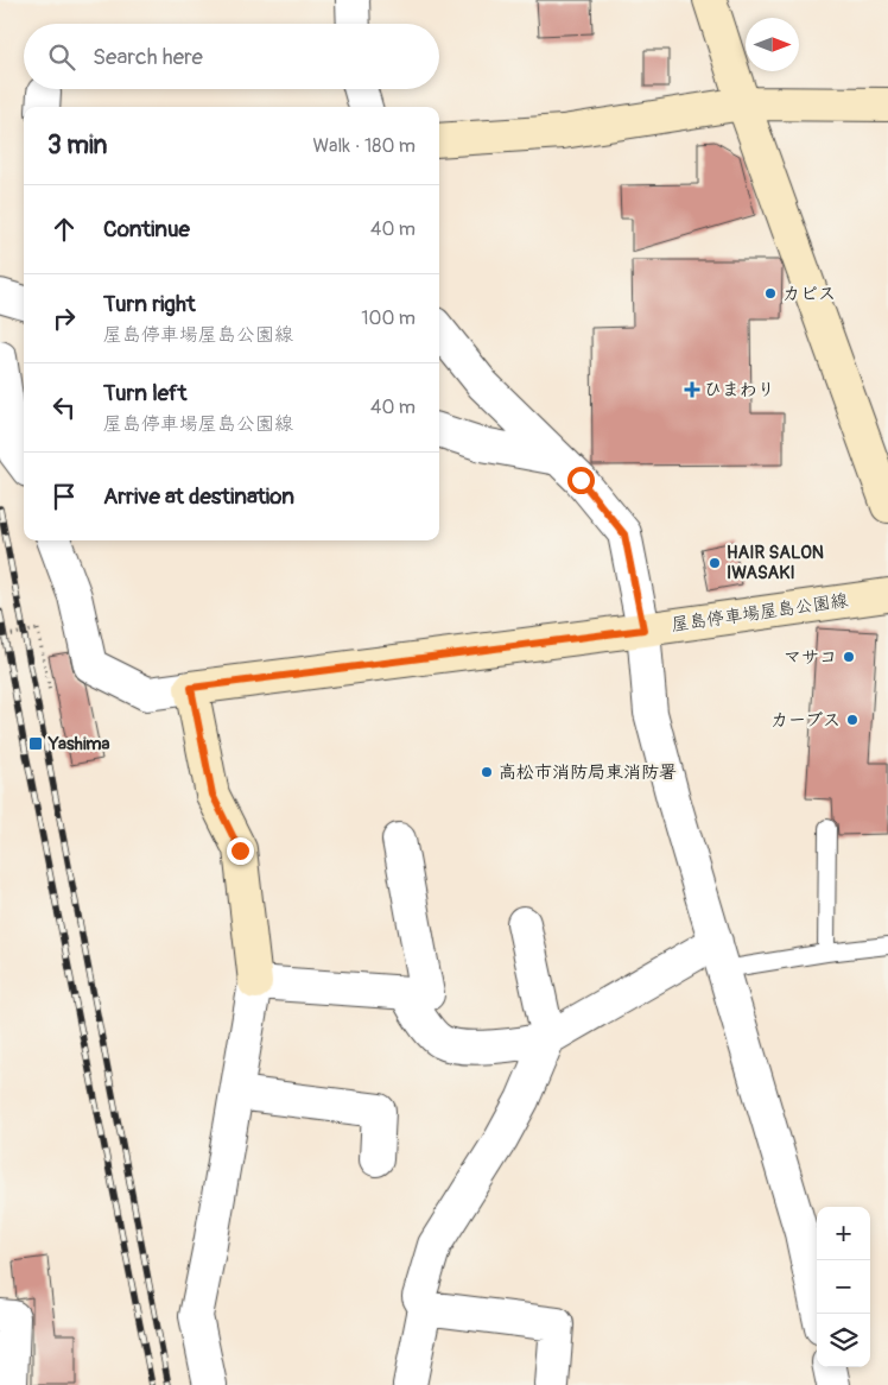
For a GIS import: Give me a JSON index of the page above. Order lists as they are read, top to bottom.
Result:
{
  "streets": {
    "main road": ["屋島停車場屋島公園線"]
  },
  "places": {
    "other": [
      "カピス",
      "HAIR SALON IWASAKI",
      "マサコ",
      "カーブス",
      "高松市消防局東消防署"
    ],
    "health": ["ひまわり"],
    "transit": ["Yashima"]
  },
  "north": "right",
  "page": {
    "search": "Search here",
    "heading": ["3 min", "Walk · 180 m"],
    "list": [
      ["Continue", "40 m"],
      ["Turn right", "屋島停車場屋島公園線", "100 m"],
      ["Turn left", "屋島停車場屋島公園線", "40 m"],
      "Arrive at destination"
    ],
    "map_buttons": ["+", "−"]
  }
}
